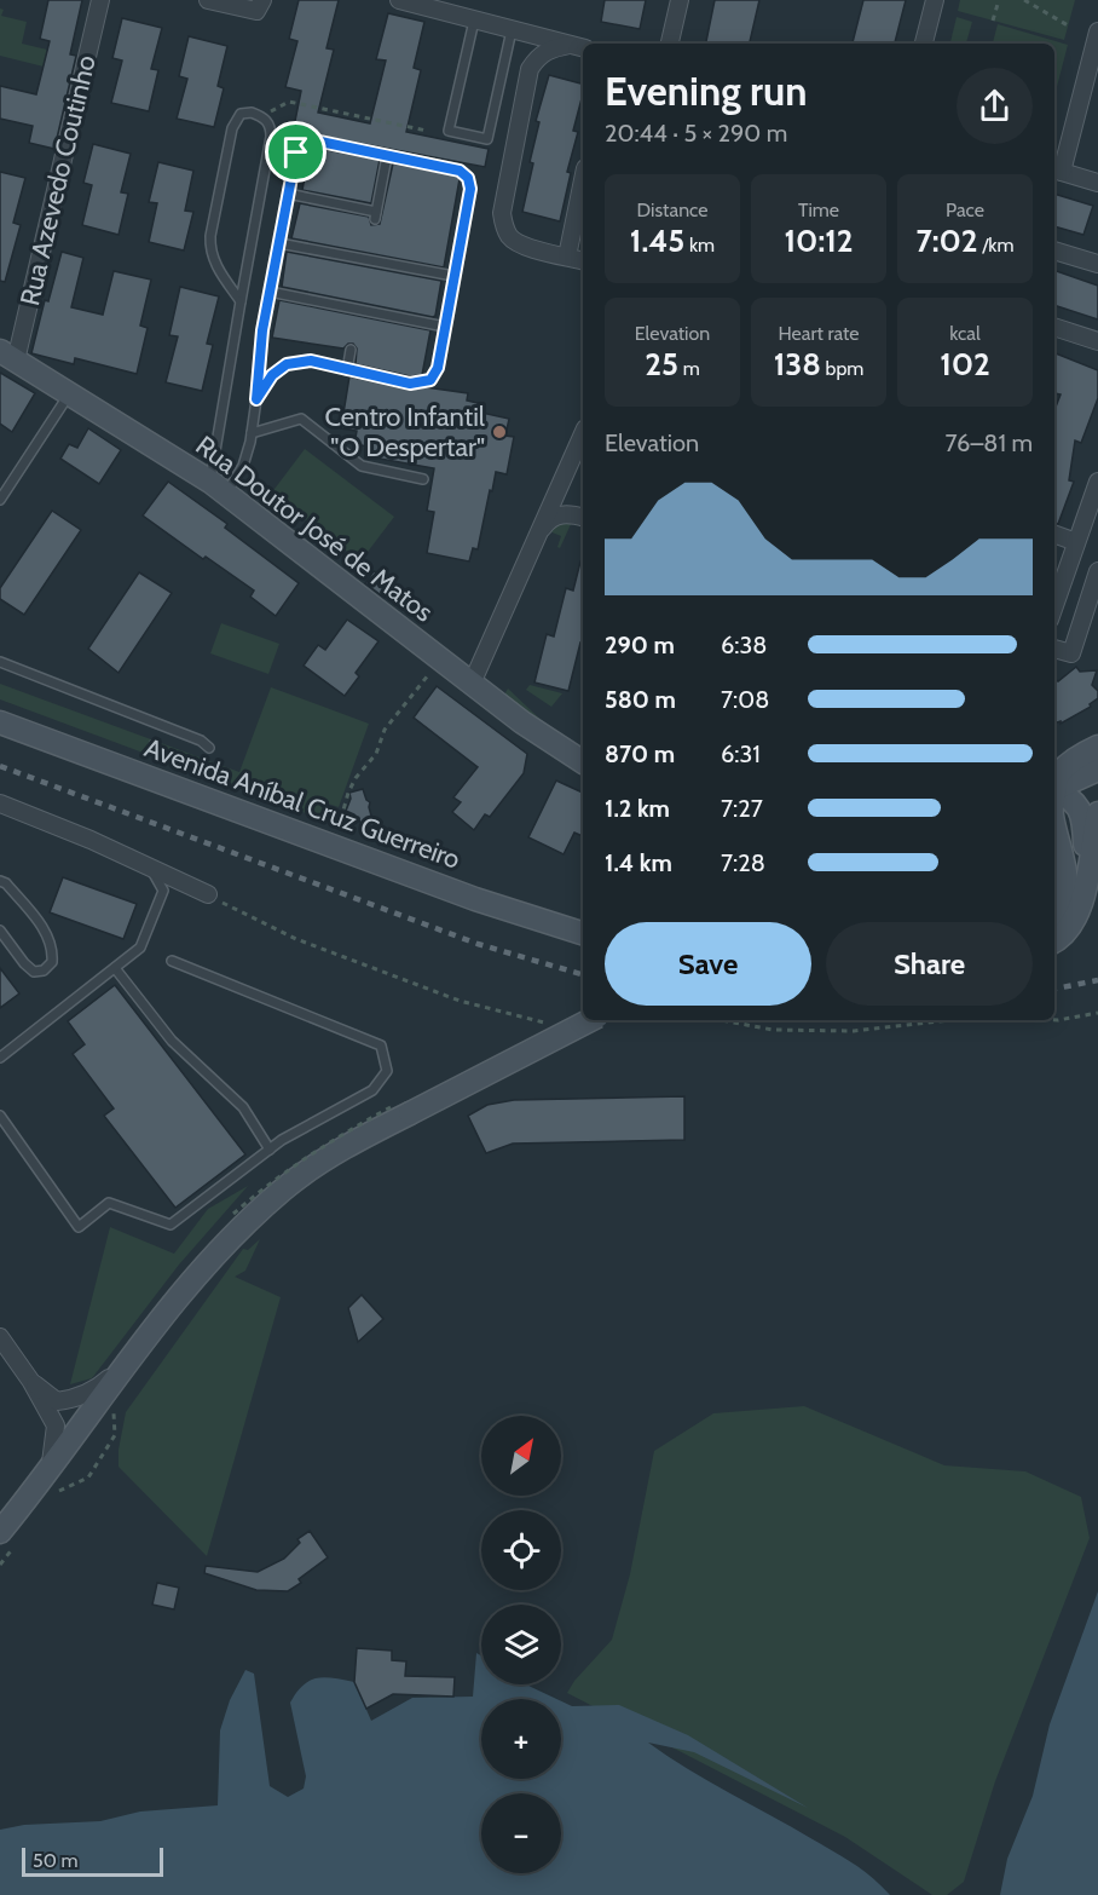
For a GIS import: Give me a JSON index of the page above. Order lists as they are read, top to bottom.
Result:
{
  "streets": {
    "street": ["Rua Azevedo Coutinho", "Rua Doutor José de Matos", "Avenida Aníbal Cruz Guerreiro"]
  },
  "crossings": [
    ["Rua Azevedo Coutinho", "Rua Doutor José de Matos"]
  ],
  "places": ["Centro Infantil \"O Despertar\""],
  "scale_bar": "50 m",
  "north": "top right",
  "page": {
    "heading": ["Evening run", "20:44 · 5 × 290 m"],
    "stats": [
      ["Distance", "1.45 km"],
      ["Time", "10:12"],
      ["Pace", "7:02 /km"],
      ["Elevation", "25 m"],
      ["Heart rate", "138 bpm"],
      ["kcal", "102"]
    ],
    "chart": ["Elevation", "76–81 m"],
    "list": [
      {
        "name": "290 m",
        "note": "6:38"
      },
      {
        "name": "580 m",
        "note": "7:08"
      },
      {
        "name": "870 m",
        "note": "6:31"
      },
      {
        "name": "1.2 km",
        "note": "7:27"
      },
      {
        "name": "1.4 km",
        "note": "7:28"
      }
    ],
    "buttons": ["Save", "Share"],
    "map_buttons": ["+", "−"],
    "scale": "50 m"
  }
}
